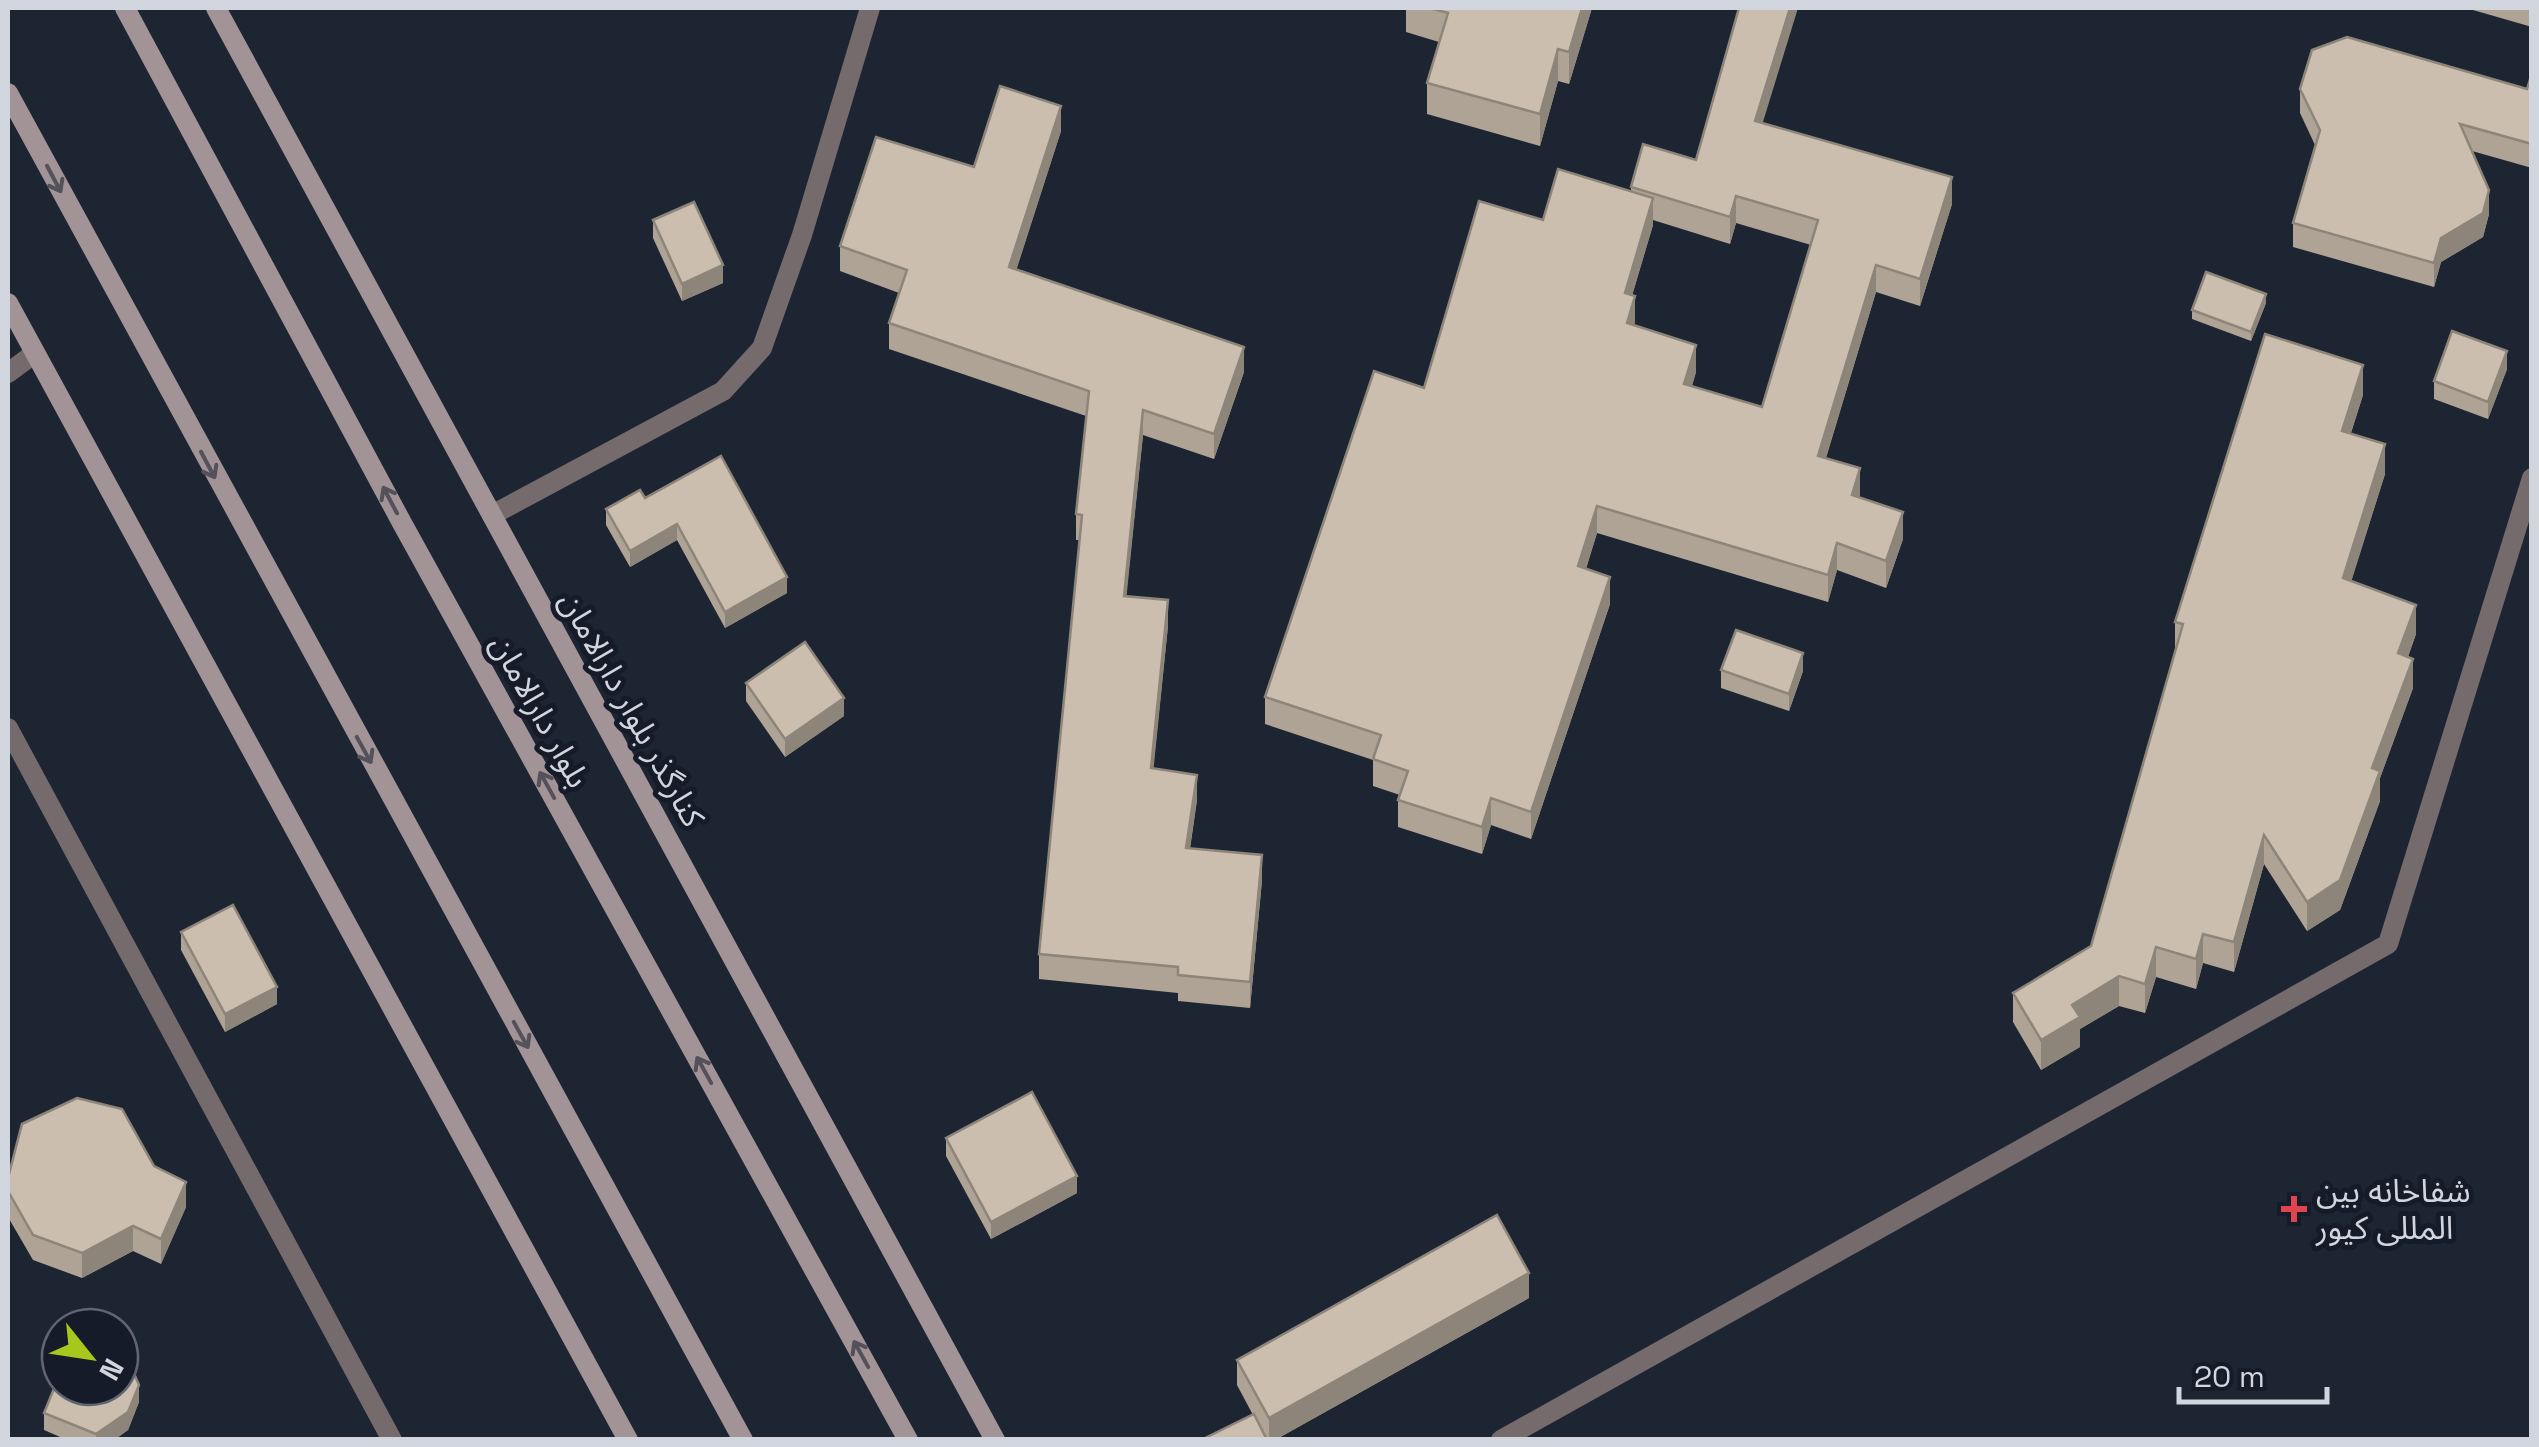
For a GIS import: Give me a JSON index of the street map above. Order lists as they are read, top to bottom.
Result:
{
  "streets": {
    "main road": ["کنارگذر بلوار دارالامان", "بلوار دارالامان"]
  },
  "places": {
    "health": ["شفاخانه بین المللی کیور"]
  },
  "scale_bar": "20 m",
  "north": "bottom right"
}
